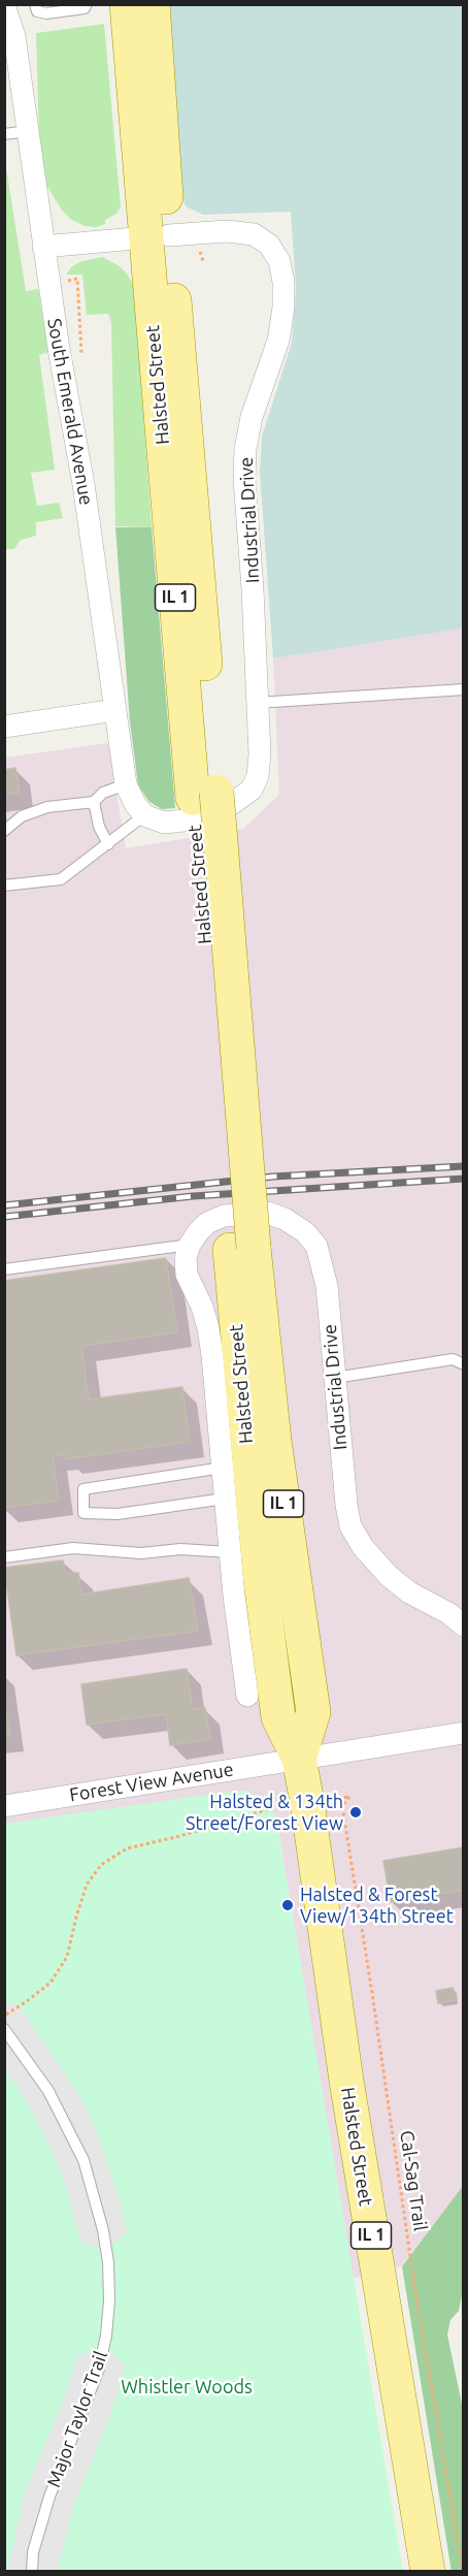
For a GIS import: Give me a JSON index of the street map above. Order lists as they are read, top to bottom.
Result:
{
  "streets": {
    "main road": ["Halsted Street", "IL 1"],
    "street": ["South Emerald Avenue", "Industrial Drive", "Forest View Avenue"],
    "lane": ["Major Taylor Trail"],
    "path": ["Cal-Sag Trail"]
  },
  "crossings": [
    ["Halsted Street", "Industrial Drive"],
    ["Halsted Street", "Forest View Avenue"],
    ["South Emerald Avenue", "Industrial Drive"]
  ],
  "parks": ["Whistler Woods"],
  "places": ["Halsted & 134th Street/Forest View", "Halsted & Forest View/134th Street"]
}
